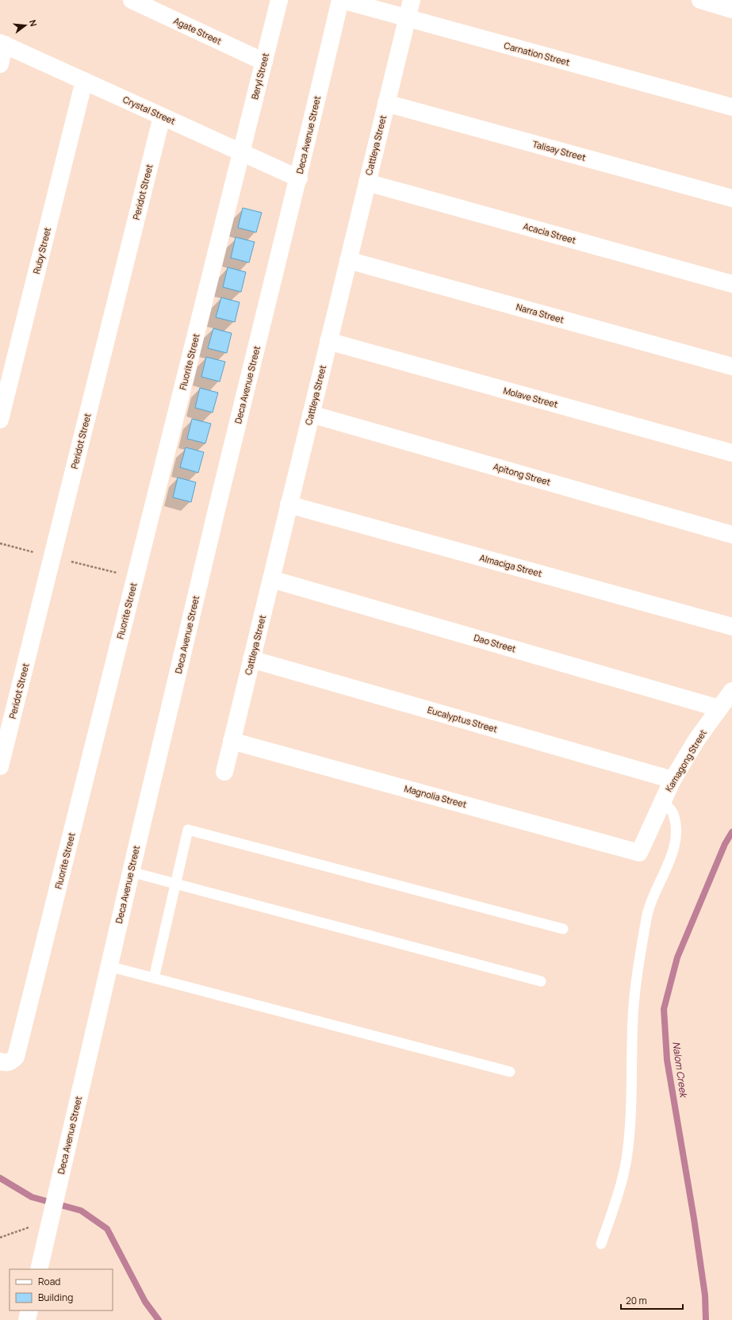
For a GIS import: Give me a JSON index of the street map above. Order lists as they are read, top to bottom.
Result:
{
  "streets": {
    "street": [
      "Agate Street",
      "Carnation Street",
      "Beryl Street",
      "Crystal Street",
      "Deca Avenue Street",
      "Cattleya Street",
      "Talisay Street",
      "Peridot Street",
      "Acacia Street",
      "Ruby Street",
      "Narra Street",
      "Fluorite Street",
      "Molave Street",
      "Apitong Street",
      "Almaciga Street",
      "Dao Street",
      "Eucalyptus Street",
      "Kamagong Street",
      "Magnolia Street"
    ]
  },
  "crossings": [
    ["Agate Street", "Beryl Street"],
    ["Carnation Street", "Deca Avenue Street"],
    ["Carnation Street", "Cattleya Street"],
    ["Beryl Street", "Crystal Street"],
    ["Beryl Street", "Fluorite Street"],
    ["Crystal Street", "Deca Avenue Street"],
    ["Crystal Street", "Peridot Street"],
    ["Crystal Street", "Ruby Street"],
    ["Crystal Street", "Fluorite Street"],
    ["Cattleya Street", "Talisay Street"],
    ["Cattleya Street", "Acacia Street"],
    ["Cattleya Street", "Narra Street"],
    ["Cattleya Street", "Molave Street"],
    ["Cattleya Street", "Apitong Street"],
    ["Cattleya Street", "Almaciga Street"],
    ["Cattleya Street", "Dao Street"],
    ["Cattleya Street", "Eucalyptus Street"],
    ["Cattleya Street", "Magnolia Street"],
    ["Dao Street", "Kamagong Street"],
    ["Eucalyptus Street", "Kamagong Street"],
    ["Kamagong Street", "Magnolia Street"]
  ],
  "water": ["Nalom Creek"],
  "legend": ["Road", "Building"],
  "scale_bar": "20 m",
  "north": "right"
}
